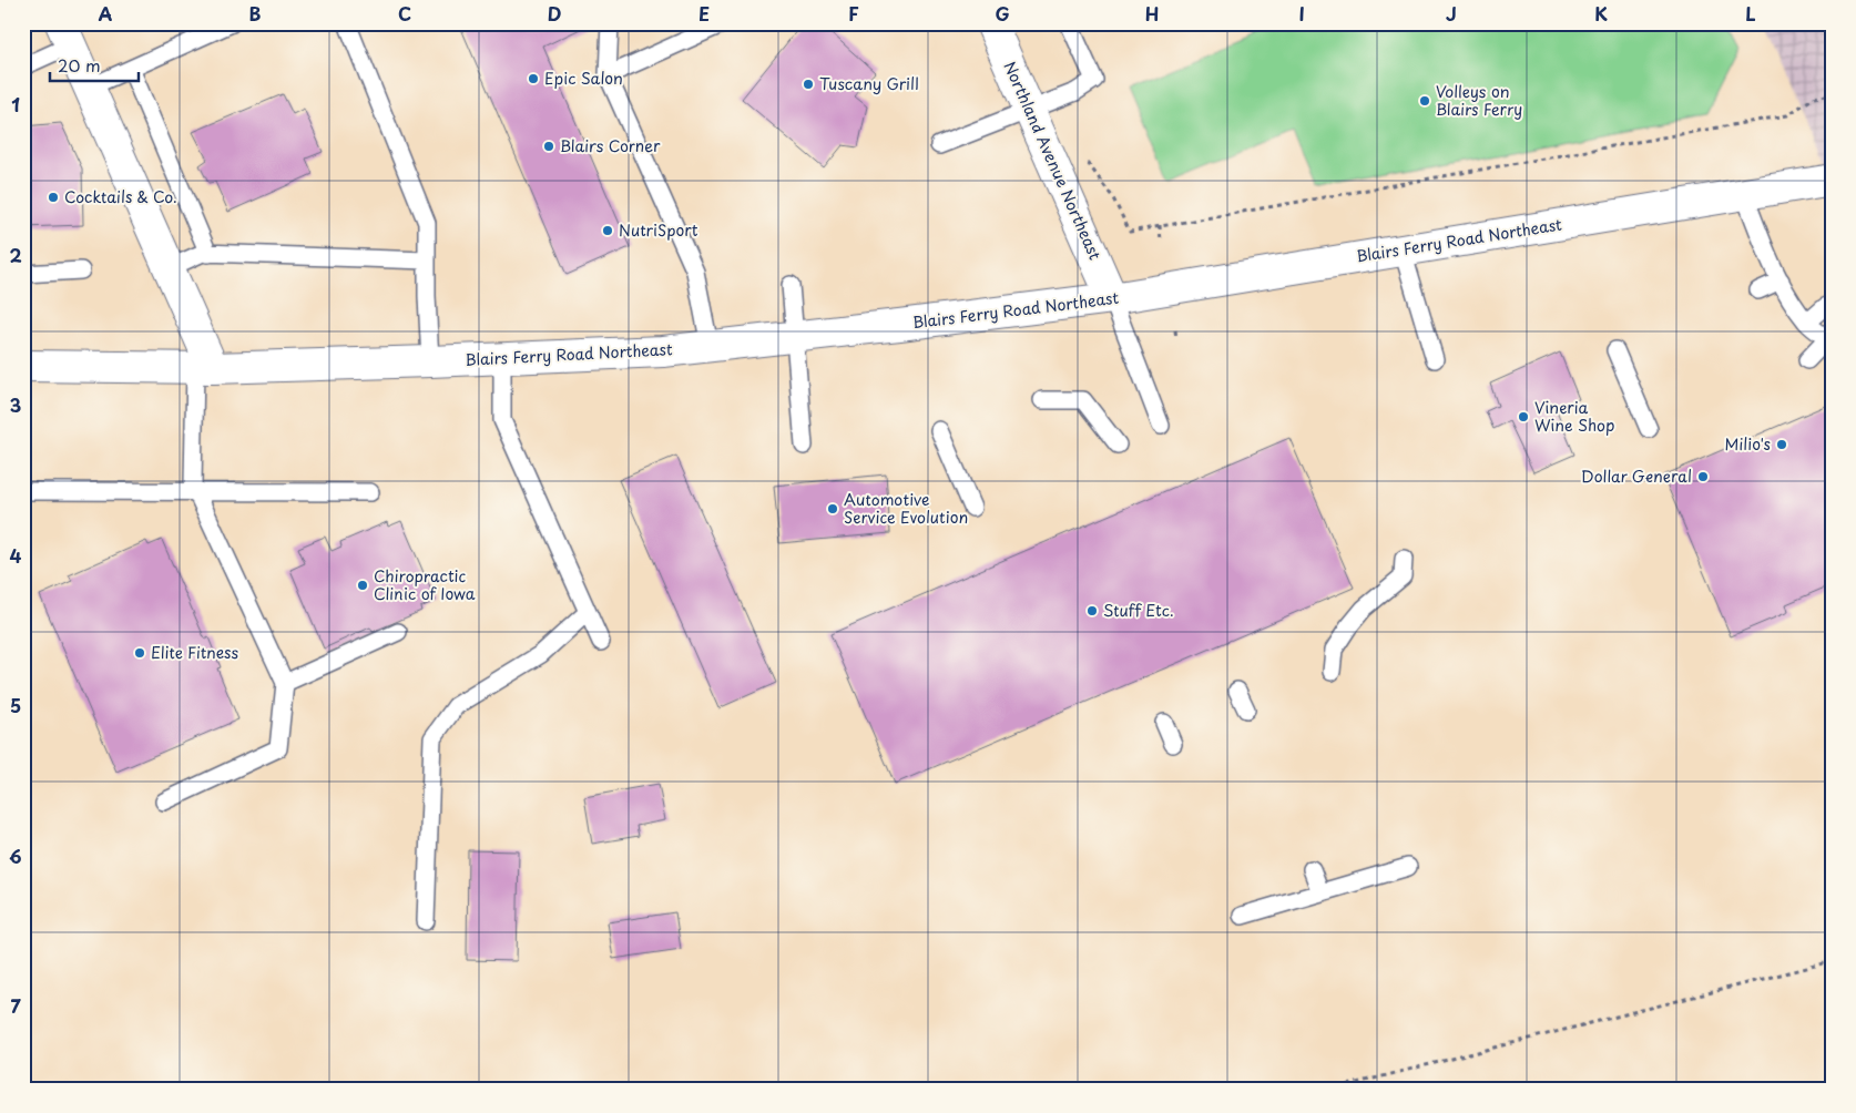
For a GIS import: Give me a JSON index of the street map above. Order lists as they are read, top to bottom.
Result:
{
  "streets": {
    "main road": ["Northland Avenue Northeast", "Blairs Ferry Road Northeast"]
  },
  "crossings": [
    ["Northland Avenue Northeast", "Blairs Ferry Road Northeast"]
  ],
  "places": [
    "Epic Salon",
    "Tuscany Grill",
    "Volleys on Blairs Ferry",
    "Blairs Corner",
    "Cocktails & Co.",
    "NutriSport",
    "Vineria Wine Shop",
    "Milio's",
    "Dollar General",
    "Automotive Service Evolution",
    "Chiropractic Clinic of Iowa",
    "Stuff Etc.",
    "Elite Fitness"
  ],
  "scale_bar": "20 m",
  "grid": {
    "columns": [
      "A",
      "B",
      "C",
      "D",
      "E",
      "F",
      "G",
      "H",
      "I",
      "J",
      "K",
      "L"
    ],
    "rows": [
      "1",
      "2",
      "3",
      "4",
      "5",
      "6",
      "7"
    ]
  }
}
